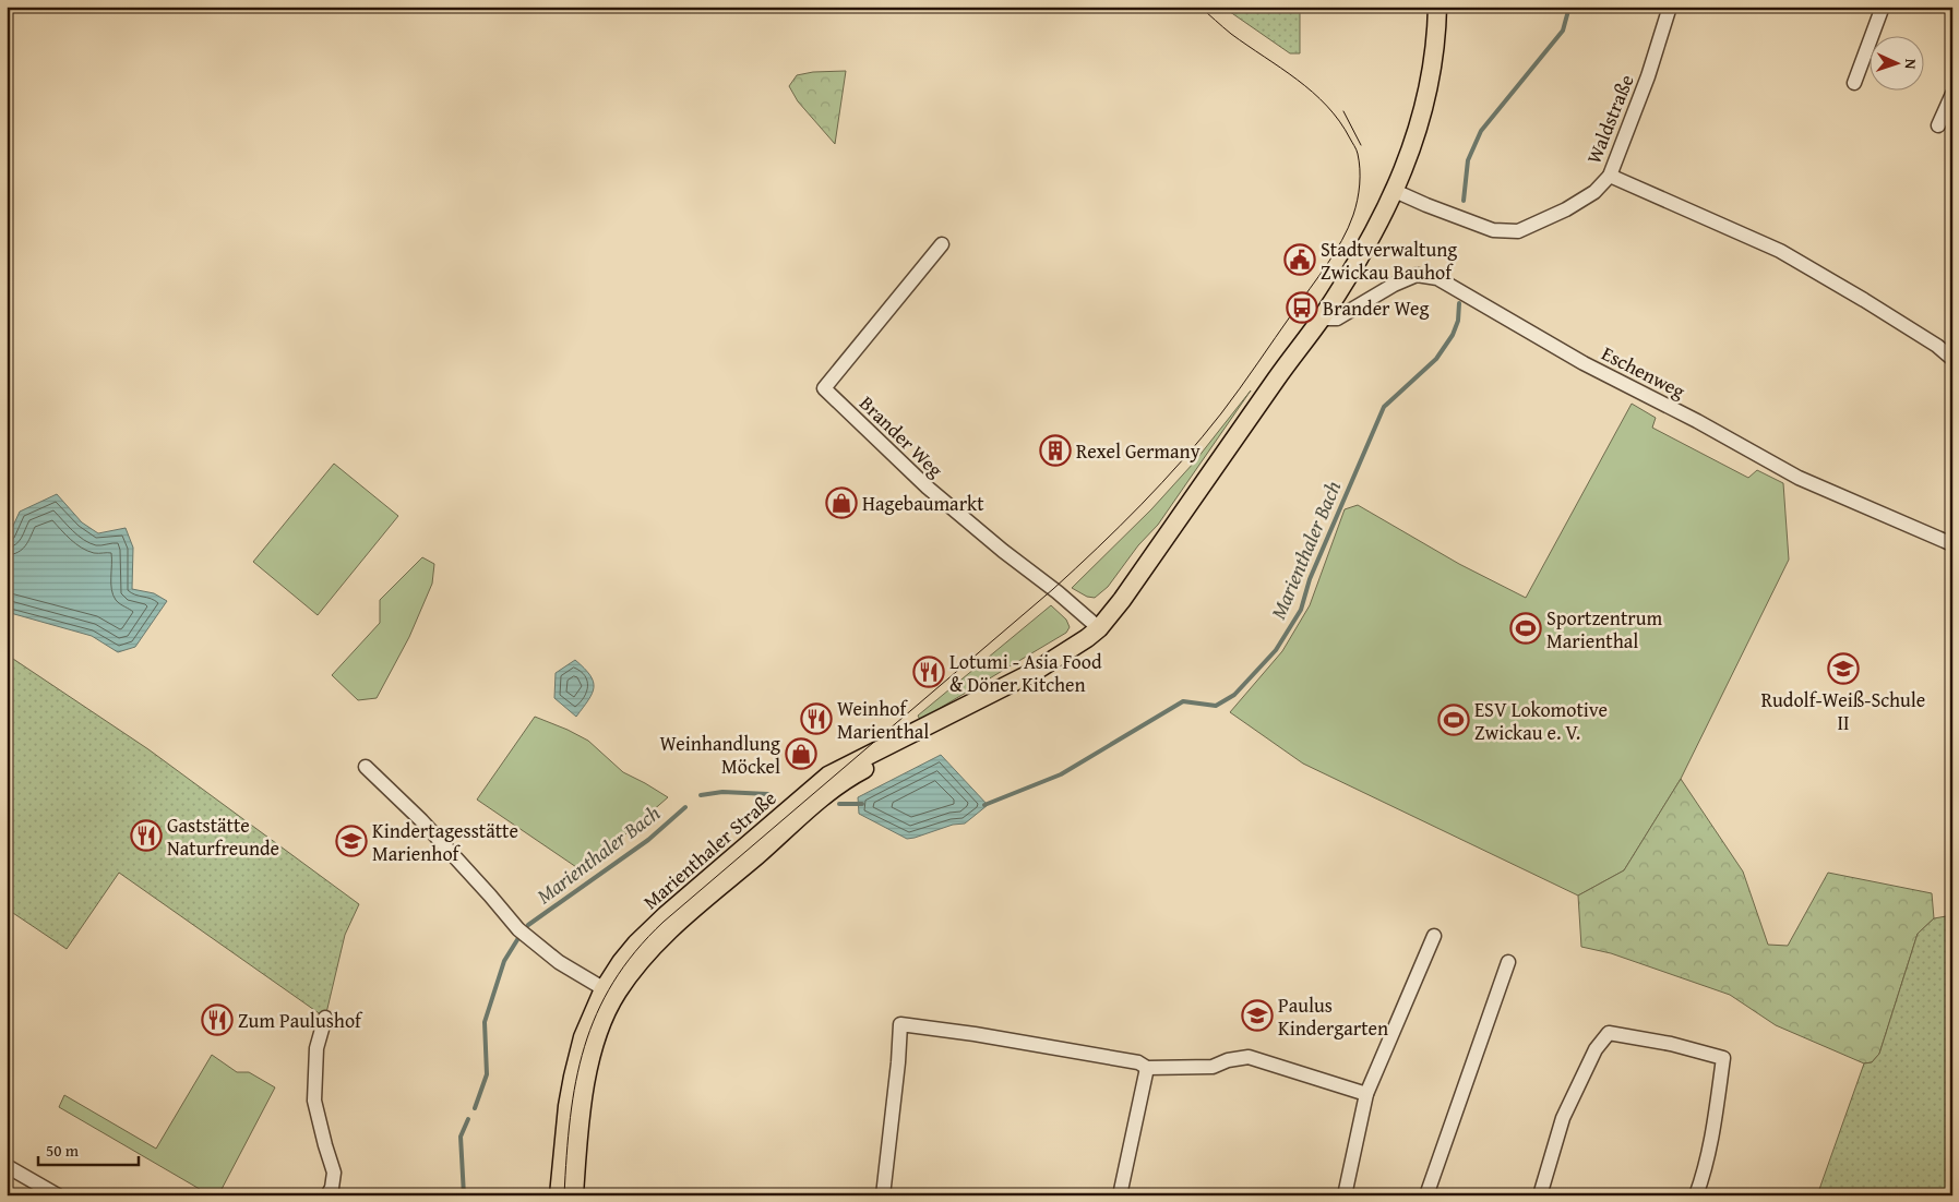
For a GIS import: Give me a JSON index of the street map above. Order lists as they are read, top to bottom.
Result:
{
  "streets": {
    "main road": ["Marienthaler Straße"],
    "street": ["Waldstraße", "Eschenweg", "Brander Weg"]
  },
  "crossings": [
    ["Waldstraße", "Marienthaler Straße"],
    ["Eschenweg", "Marienthaler Straße"],
    ["Brander Weg", "Marienthaler Straße"]
  ],
  "water": ["Marienthaler Bach"],
  "places": {
    "public building": ["Stadtverwaltung Zwickau Bauhof"],
    "bus stop": ["Brander Weg"],
    "building": ["Rexel Germany"],
    "shop": ["Hagebaumarkt", "Weinhandlung Möckel"],
    "sports": ["Sportzentrum Marienthal", "ESV Lokomotive Zwickau e. V."],
    "school or university": ["Rudolf-Weiß-Schule II", "Kindertagesstätte Marienhof", "Paulus Kindergarten"],
    "restaurant": [
      "Lotumi - Asia Food & Döner Kitchen",
      "Weinhof Marienthal",
      "Gaststätte Naturfreunde",
      "Zum Paulushof"
    ]
  },
  "scale_bar": "50 m",
  "north": "right"
}
